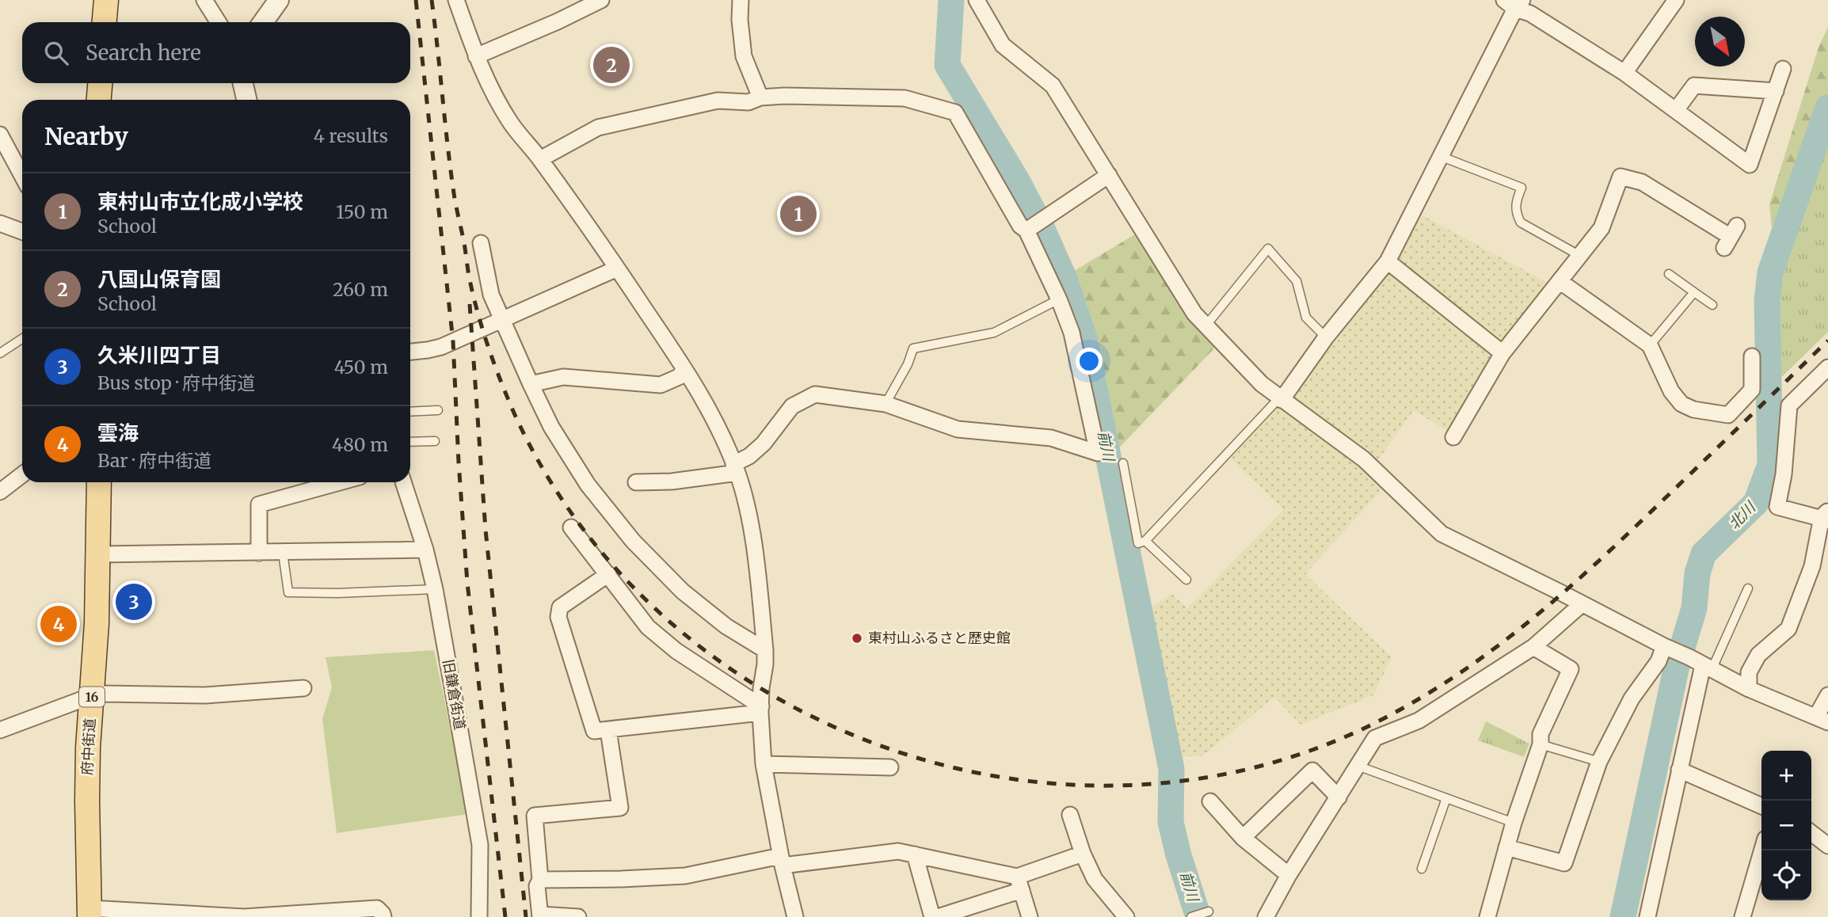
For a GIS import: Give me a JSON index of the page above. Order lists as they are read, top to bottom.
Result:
{
  "streets": {
    "main road": ["16", "府中街道"],
    "street": ["旧鎌倉街道"]
  },
  "water": ["前川", "北川"],
  "places": ["東村山ふるさと歴史館"],
  "north": "bottom right",
  "page": {
    "search": "Search here",
    "pins": [
      "2",
      "1",
      "3",
      "4"
    ],
    "heading": ["Nearby", "4 results"],
    "list": [
      {
        "mark": "1",
        "name": "東村山市立化成小学校",
        "note": "School",
        "value": "150 m"
      },
      {
        "mark": "2",
        "name": "八国山保育園",
        "note": "School",
        "value": "260 m"
      },
      {
        "mark": "3",
        "name": "久米川四丁目",
        "note": "Bus stop · 府中街道",
        "value": "450 m"
      },
      {
        "mark": "4",
        "name": "雲海",
        "note": "Bar · 府中街道",
        "value": "480 m"
      }
    ],
    "map_buttons": ["+", "−"]
  }
}
